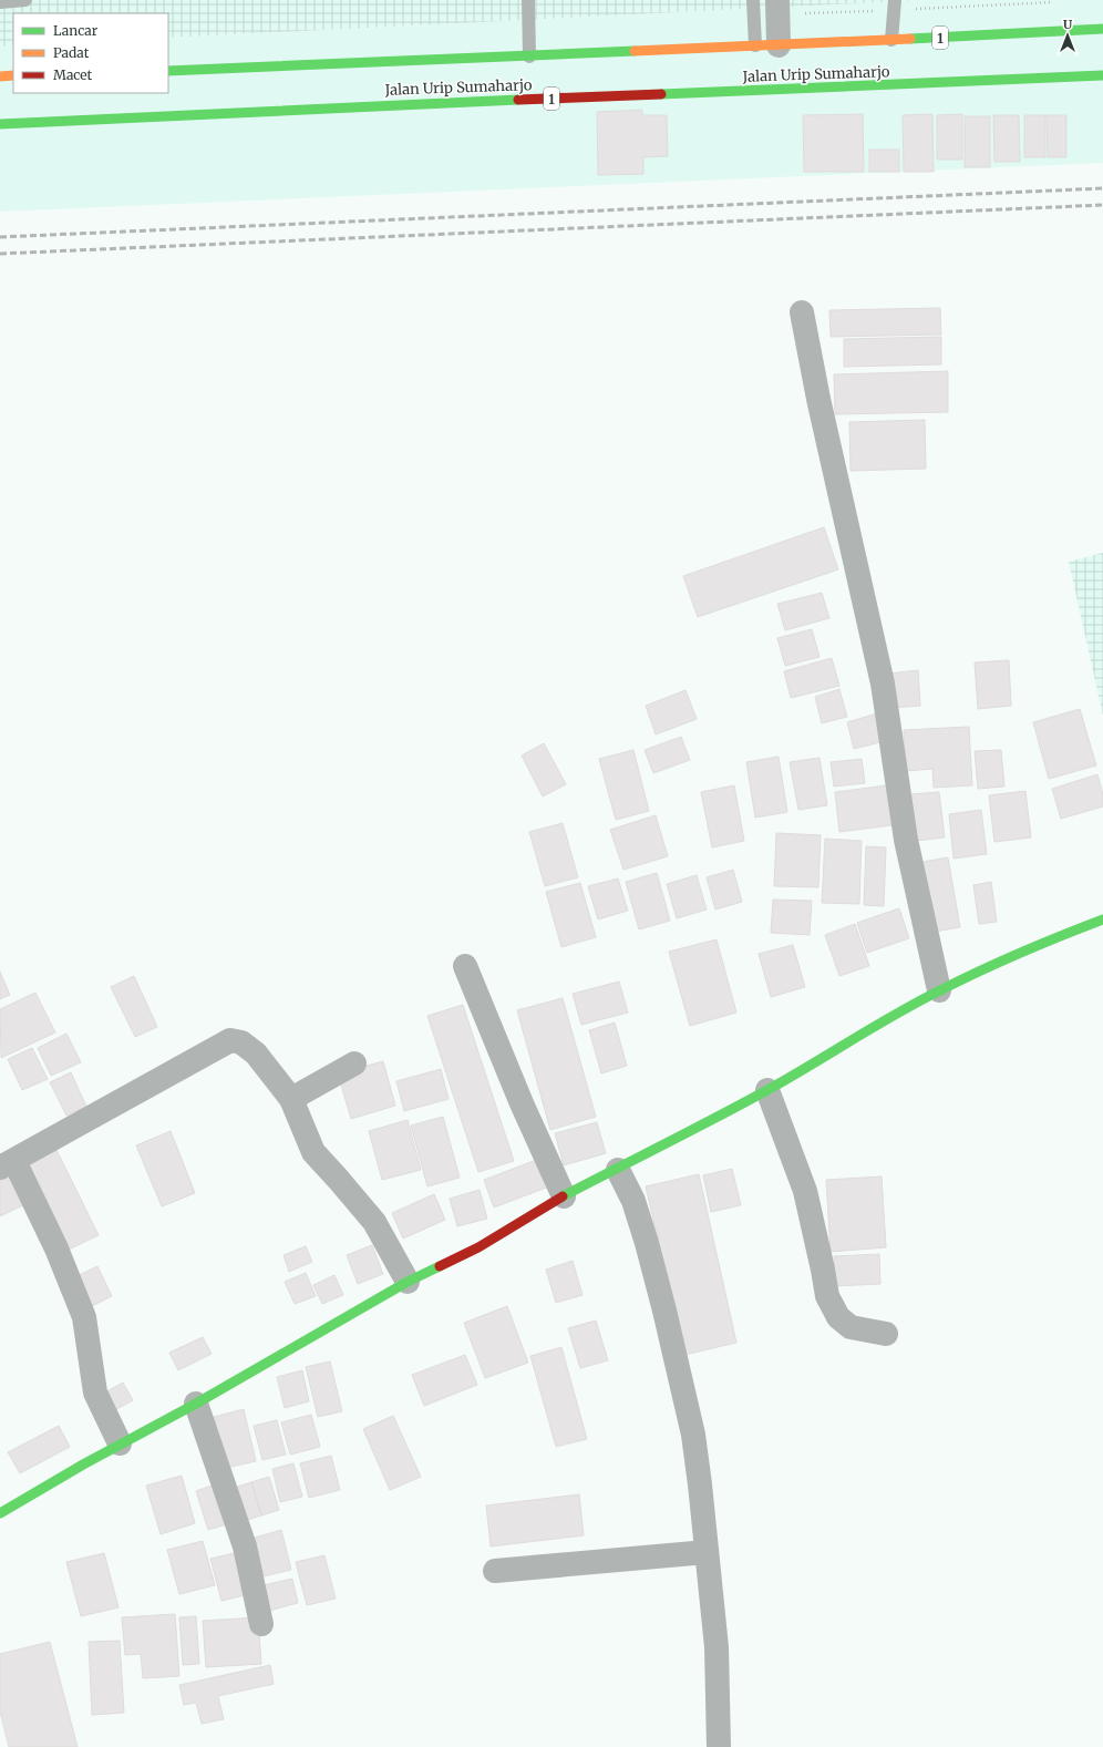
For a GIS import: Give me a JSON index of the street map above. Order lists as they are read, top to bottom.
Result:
{
  "streets": {
    "main road": ["1", "Jalan Urip Sumaharjo"]
  },
  "legend": ["Lancar", "Padat", "Macet"],
  "north": "top"
}
